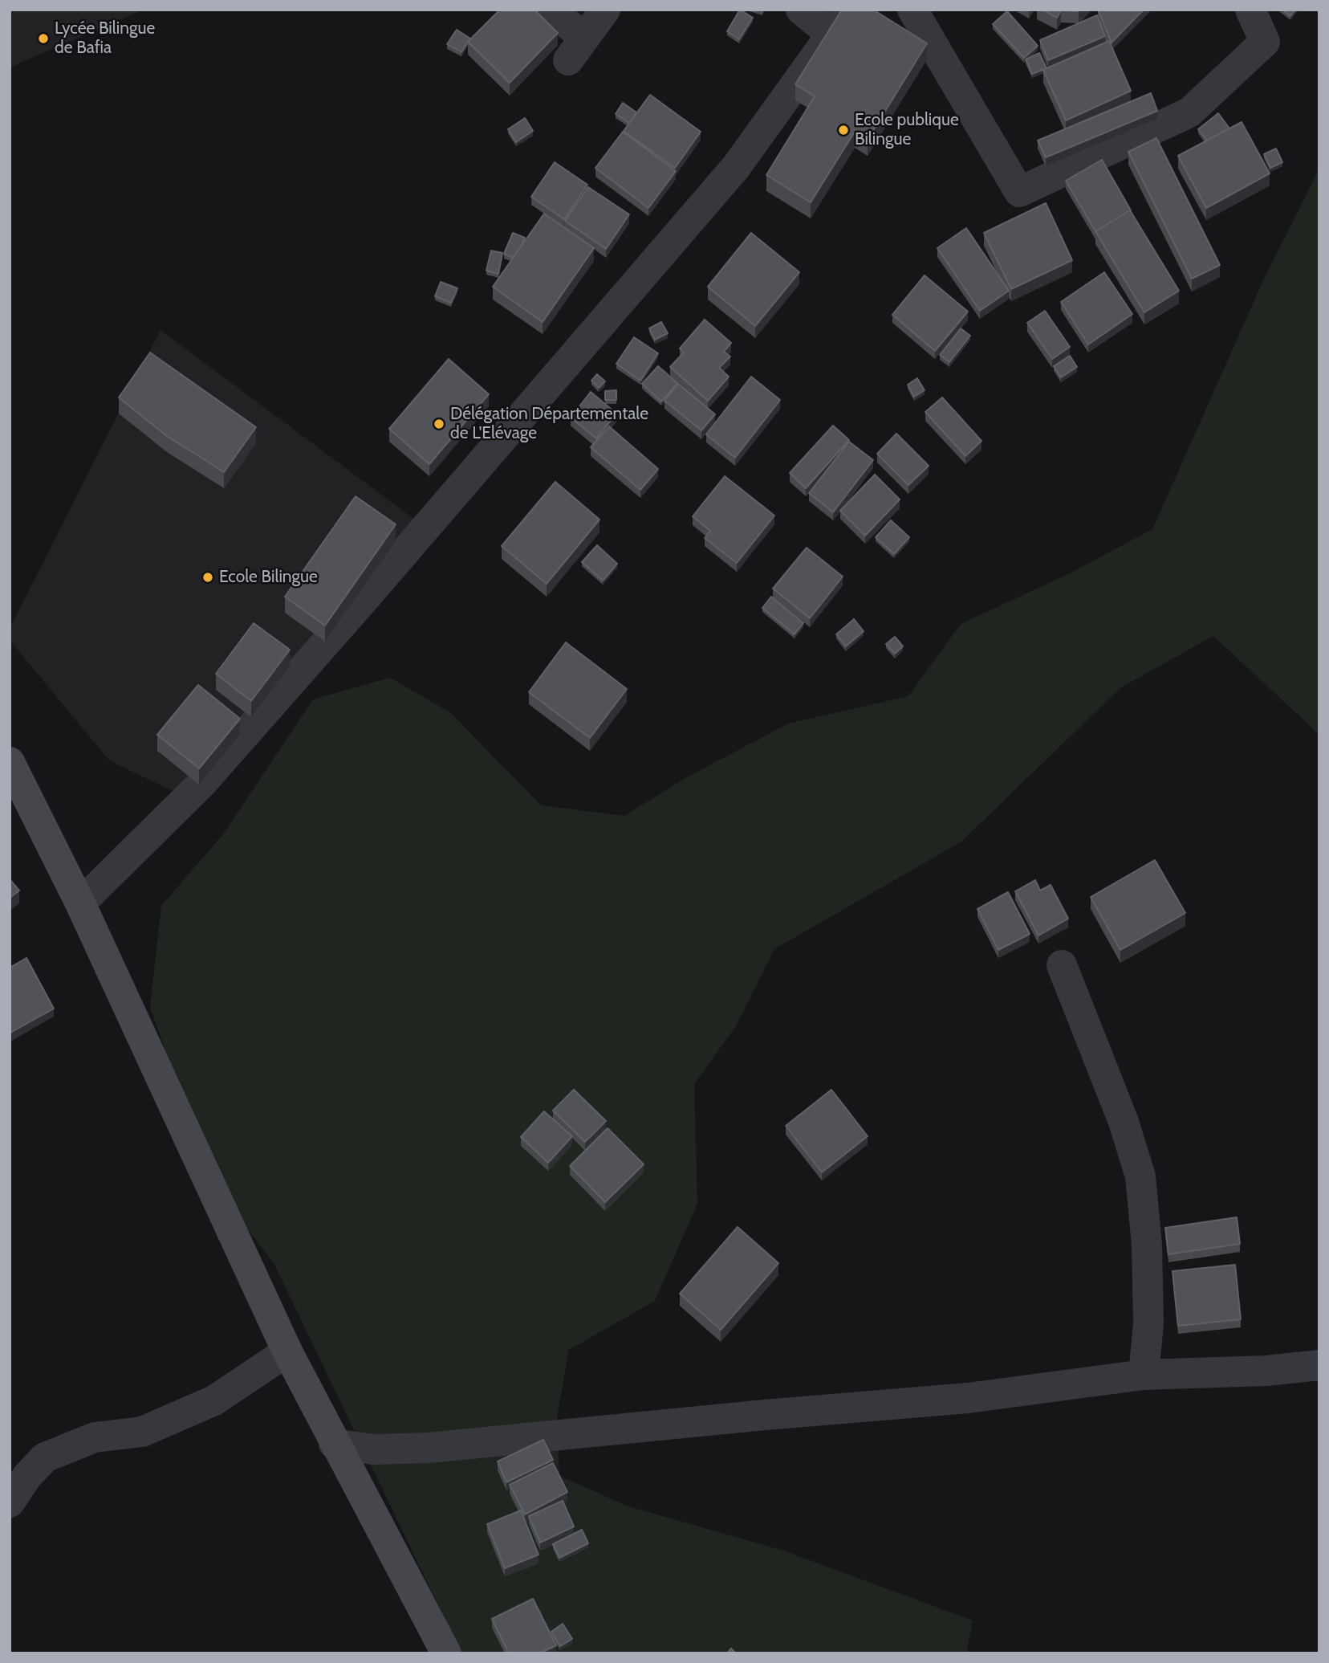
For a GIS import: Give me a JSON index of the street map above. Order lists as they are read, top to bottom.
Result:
{
  "places": [
    "Lycée Bilingue de Bafia",
    "Ecole publique Bilingue",
    "Délégation Départementale de L'Elévage",
    "Ecole Bilingue"
  ]
}
